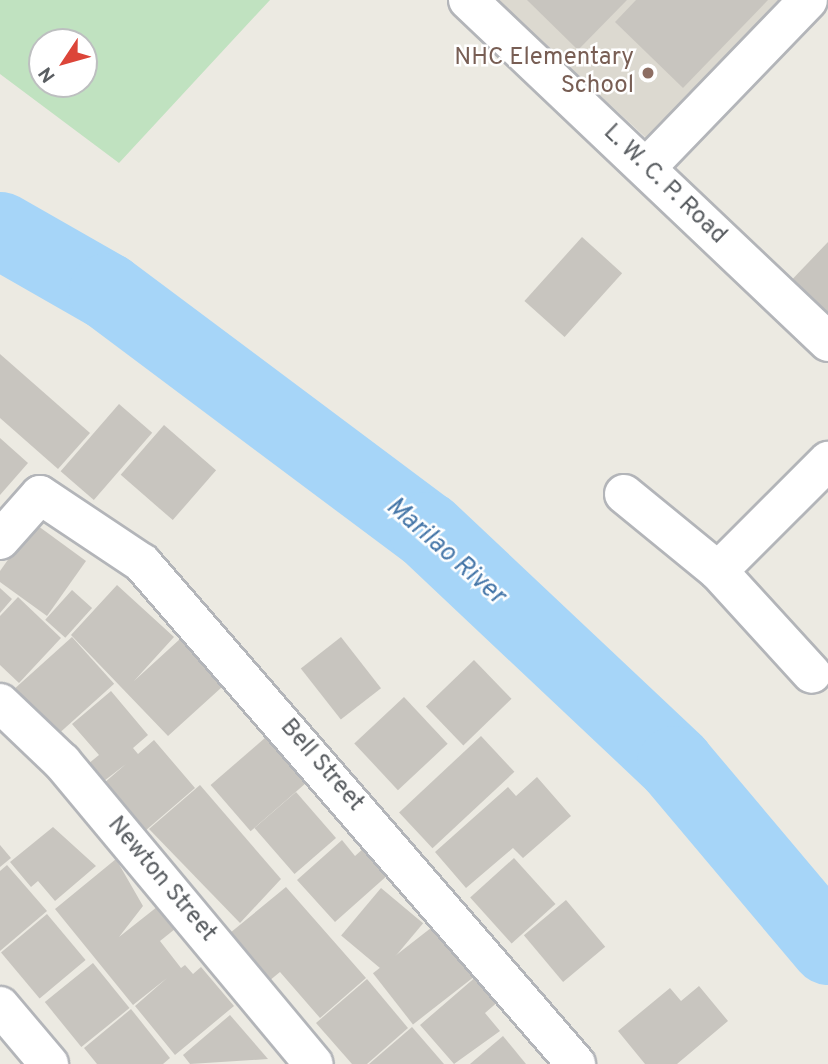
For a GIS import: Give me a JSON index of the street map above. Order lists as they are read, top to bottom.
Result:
{
  "streets": {
    "street": ["L. W. C. P. Road", "Bell Street", "Newton Street"]
  },
  "water": ["Marilao River"],
  "places": ["NHC Elementary School"],
  "north": "bottom left"
}
